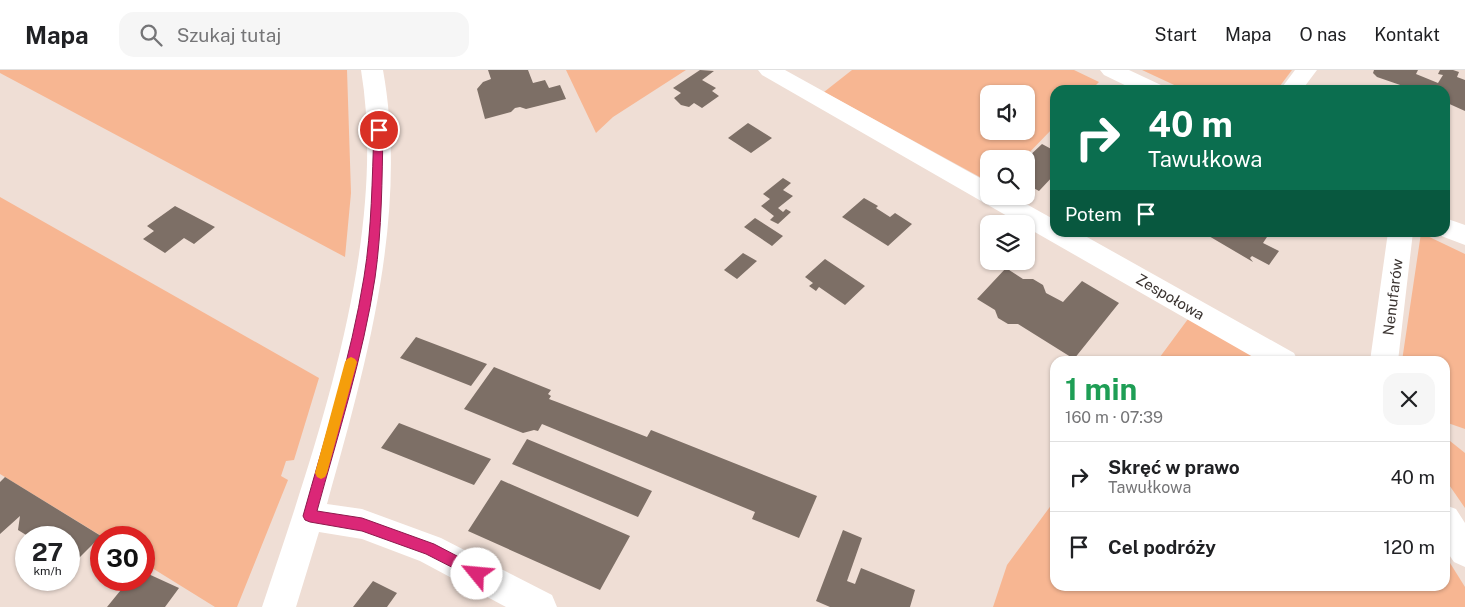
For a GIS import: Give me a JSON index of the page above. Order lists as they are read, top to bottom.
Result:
{
  "streets": {
    "street": ["Zespołowa", "Nenufarów"]
  },
  "page": {
    "header": "Mapa",
    "search": "Szukaj tutaj",
    "nav": [
      "Start",
      "Mapa",
      "O nas",
      "Kontakt"
    ],
    "turn": ["40 m", "Tawułkowa"],
    "then": "Potem",
    "heading": ["1 min", "160 m · 07:39"],
    "list": [
      {
        "name": "Skręć w prawo",
        "note": "Tawułkowa",
        "value": "40 m"
      },
      {
        "name": "Cel podróży",
        "value": "120 m"
      }
    ],
    "speed": "27 km/h",
    "limit": "30"
  }
}
